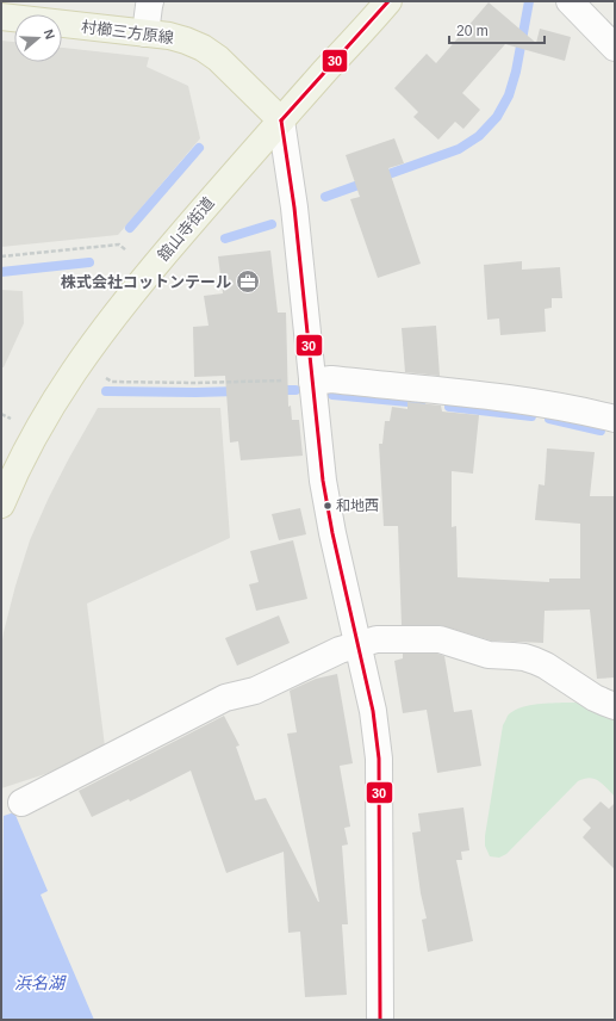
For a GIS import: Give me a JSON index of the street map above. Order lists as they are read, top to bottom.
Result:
{
  "streets": {
    "main road": ["村櫛三方原線", "舘山寺街道"]
  },
  "crossings": [
    ["村櫛三方原線", "舘山寺街道"]
  ],
  "water": ["浜名湖"],
  "places": {
    "office": ["株式会社コットンテール"],
    "other": ["和地西"]
  },
  "lines": ["transit line 30"],
  "scale_bar": "20 m",
  "north": "right"
}
